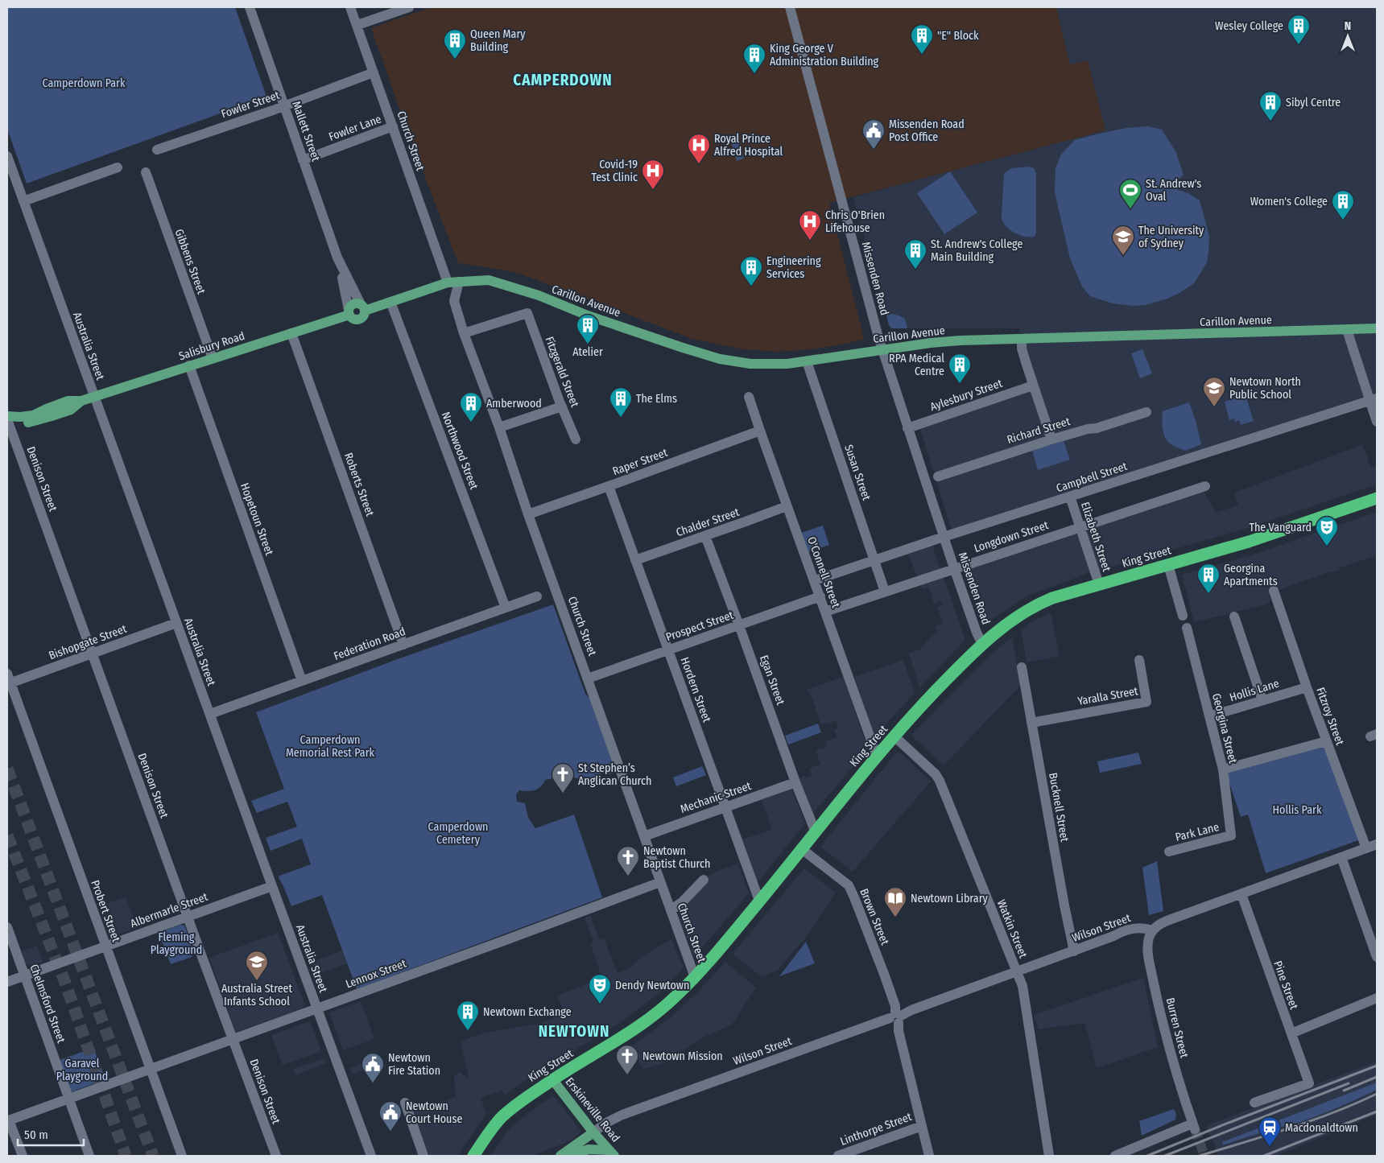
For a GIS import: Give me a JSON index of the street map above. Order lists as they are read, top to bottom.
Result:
{
  "streets": {
    "highway": ["King Street"],
    "main road": [
      "Carillon Avenue",
      "Salisbury Road",
      "Wilson Street",
      "Erskineville Road"
    ],
    "street": [
      "Fowler Street",
      "Fowler Lane",
      "Mallett Street",
      "Church Street",
      "Gibbens Street",
      "Missenden Road",
      "Australia Street",
      "Fitzgerald Street",
      "Aylesbury Street",
      "Richard Street",
      "Northwood Street",
      "Raper Street",
      "Susan Street",
      "Campbell Street",
      "Denison Street",
      "Roberts Street",
      "Hopetoun Street",
      "Chalder Street",
      "Longdown Street",
      "Elizabeth Street",
      "O'Connell Street",
      "Prospect Street",
      "Bishopgate Street",
      "Federation Road",
      "Egan Street",
      "Hordern Street",
      "Hollis Lane",
      "Yaralla Street",
      "Fitzroy Street",
      "Georgina Street",
      "Mechanic Street",
      "Bucknell Street",
      "Park Lane",
      "Albermarle Street",
      "Probert Street",
      "Brown Street",
      "Watkin Street",
      "Lennox Street",
      "Pine Street",
      "Chelmsford Street",
      "Burren Street",
      "Linthorpe Street"
    ]
  },
  "crossings": [
    ["Fowler Street", "Mallett Street"],
    ["Fowler Street", "Church Street"],
    ["Fowler Lane", "Mallett Street"],
    ["Fowler Lane", "Church Street"],
    ["Mallett Street", "Salisbury Road"],
    ["Church Street", "Carillon Avenue"],
    ["Church Street", "Fitzgerald Street"],
    ["Church Street", "Raper Street"],
    ["Church Street", "King Street"],
    ["Church Street", "Prospect Street"],
    ["Church Street", "Mechanic Street"],
    ["Church Street", "Lennox Street"],
    ["Gibbens Street", "Salisbury Road"],
    ["Missenden Road", "Carillon Avenue"],
    ["Missenden Road", "Aylesbury Street"],
    ["Missenden Road", "Campbell Street"],
    ["Missenden Road", "Longdown Street"],
    ["Missenden Road", "King Street"],
    ["Carillon Avenue", "Susan Street"],
    ["Australia Street", "Salisbury Road"],
    ["Australia Street", "Bishopgate Street"],
    ["Australia Street", "Federation Road"],
    ["Australia Street", "Albermarle Street"],
    ["Australia Street", "Lennox Street"],
    ["Salisbury Road", "Denison Street"],
    ["Salisbury Road", "Roberts Street"],
    ["Salisbury Road", "Hopetoun Street"],
    ["Northwood Street", "Federation Road"],
    ["Raper Street", "O'Connell Street"],
    ["Raper Street", "Hordern Street"],
    ["Susan Street", "Campbell Street"],
    ["Susan Street", "Longdown Street"],
    ["Campbell Street", "Elizabeth Street"],
    ["Campbell Street", "O'Connell Street"],
    ["Denison Street", "Bishopgate Street"],
    ["Denison Street", "Albermarle Street"],
    ["Denison Street", "Lennox Street"],
    ["Roberts Street", "Federation Road"],
    ["Hopetoun Street", "Federation Road"],
    ["Chalder Street", "O'Connell Street"],
    ["Chalder Street", "Egan Street"],
    ["Chalder Street", "Hordern Street"],
    ["Longdown Street", "Elizabeth Street"],
    ["Longdown Street", "O'Connell Street"],
    ["Elizabeth Street", "King Street"],
    ["King Street", "O'Connell Street"],
    ["King Street", "Egan Street"],
    ["King Street", "Hordern Street"],
    ["King Street", "Brown Street"],
    ["King Street", "Watkin Street"],
    ["King Street", "Erskineville Road"],
    ["O'Connell Street", "Prospect Street"],
    ["Prospect Street", "Egan Street"],
    ["Prospect Street", "Hordern Street"],
    ["Bishopgate Street", "Probert Street"],
    ["Egan Street", "Mechanic Street"],
    ["Hordern Street", "Mechanic Street"],
    ["Hollis Lane", "Fitzroy Street"],
    ["Hollis Lane", "Georgina Street"],
    ["Yaralla Street", "Bucknell Street"],
    ["Georgina Street", "Park Lane"],
    ["Bucknell Street", "Wilson Street"],
    ["Albermarle Street", "Probert Street"],
    ["Albermarle Street", "Chelmsford Street"],
    ["Probert Street", "Lennox Street"],
    ["Brown Street", "Wilson Street"],
    ["Brown Street", "Linthorpe Street"],
    ["Wilson Street", "Watkin Street"],
    ["Wilson Street", "Burren Street"],
    ["Wilson Street", "Erskineville Road"],
    ["Lennox Street", "Chelmsford Street"]
  ],
  "districts": ["CAMPERDOWN", "NEWTOWN"],
  "parks": [
    "Camperdown Park",
    "Camperdown Memorial Rest Park",
    "Hollis Park",
    "Camperdown Cemetery",
    "Fleming Playground",
    "Garavel Playground"
  ],
  "places": {
    "building": [
      "Wesley College",
      "\"E\" Block",
      "Queen Mary Building",
      "King George V Administration Building",
      "Sibyl Centre",
      "Women's College",
      "St. Andrew's College Main Building",
      "Engineering Services",
      "Atelier",
      "RPA Medical Centre",
      "The Elms",
      "Amberwood",
      "Georgina Apartments",
      "Newtown Exchange"
    ],
    "public building": ["Missenden Road Post Office", "Newtown Fire Station", "Newtown Court House"],
    "hospital": ["Royal Prince Alfred Hospital", "Covid-19 Test Clinic", "Chris O'Brien Lifehouse"],
    "sports": ["St. Andrew's Oval"],
    "school or university": ["The University of Sydney", "Newtown North Public School", "Australia Street Infants School"],
    "theatre": ["The Vanguard", "Dendy Newtown"],
    "church": ["St Stephen’s Anglican Church", "Newtown Baptist Church", "Newtown Mission"],
    "library": ["Newtown Library"],
    "station": ["Macdonaldtown"]
  },
  "scale_bar": "50 m",
  "north": "top"
}
